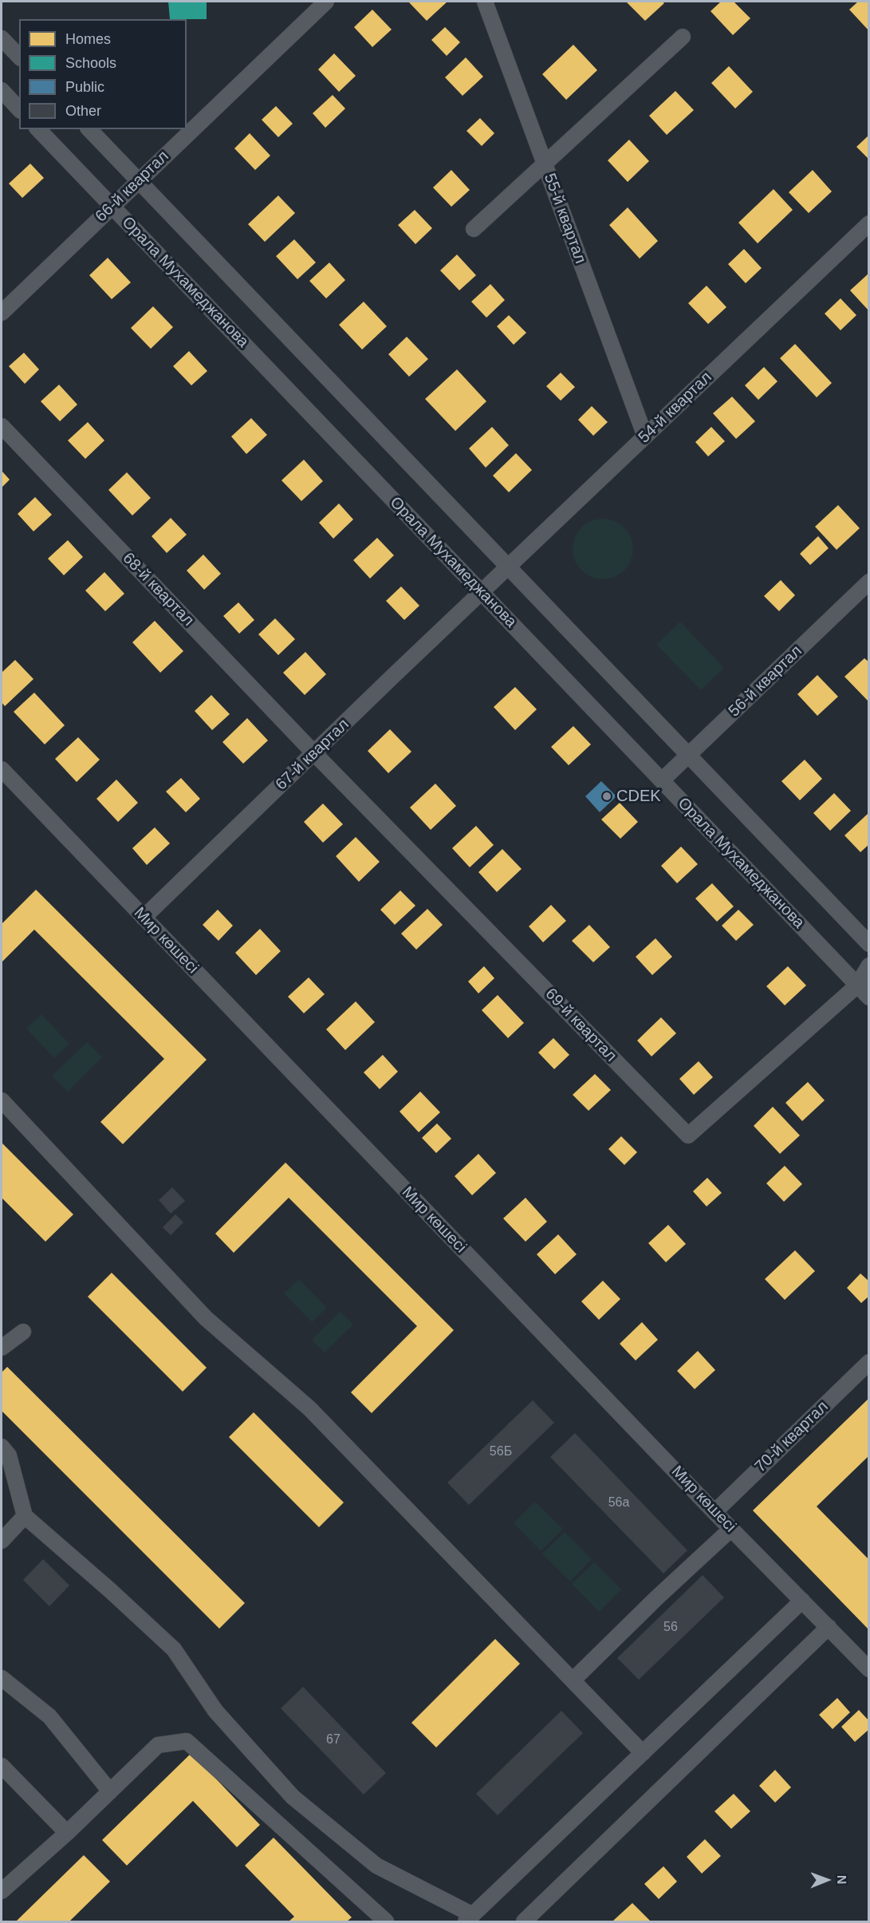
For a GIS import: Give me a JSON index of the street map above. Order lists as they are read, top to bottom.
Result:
{
  "streets": {
    "street": [
      "66-й квартал",
      "55-й квартал",
      "Орала Мухамеджанова",
      "54-й квартал",
      "68-й квартал",
      "56-й квартал",
      "67-й квартал",
      "Мир көшесі",
      "69-й квартал",
      "70-й квартал"
    ]
  },
  "crossings": [
    ["66-й квартал", "Орала Мухамеджанова"],
    ["55-й квартал", "54-й квартал"],
    ["Орала Мухамеджанова", "54-й квартал"],
    ["Орала Мухамеджанова", "56-й квартал"],
    ["Орала Мухамеджанова", "67-й квартал"],
    ["Орала Мухамеджанова", "69-й квартал"],
    ["54-й квартал", "67-й квартал"],
    ["68-й квартал", "67-й квартал"],
    ["68-й квартал", "69-й квартал"],
    ["67-й квартал", "Мир көшесі"],
    ["67-й квартал", "69-й квартал"],
    ["Мир көшесі", "70-й квартал"]
  ],
  "places": ["CDEK"],
  "house_numbers": [
    "56Б",
    "56а",
    "56",
    "67"
  ],
  "legend": [
    "Homes",
    "Schools",
    "Public",
    "Other"
  ],
  "north": "right"
}
